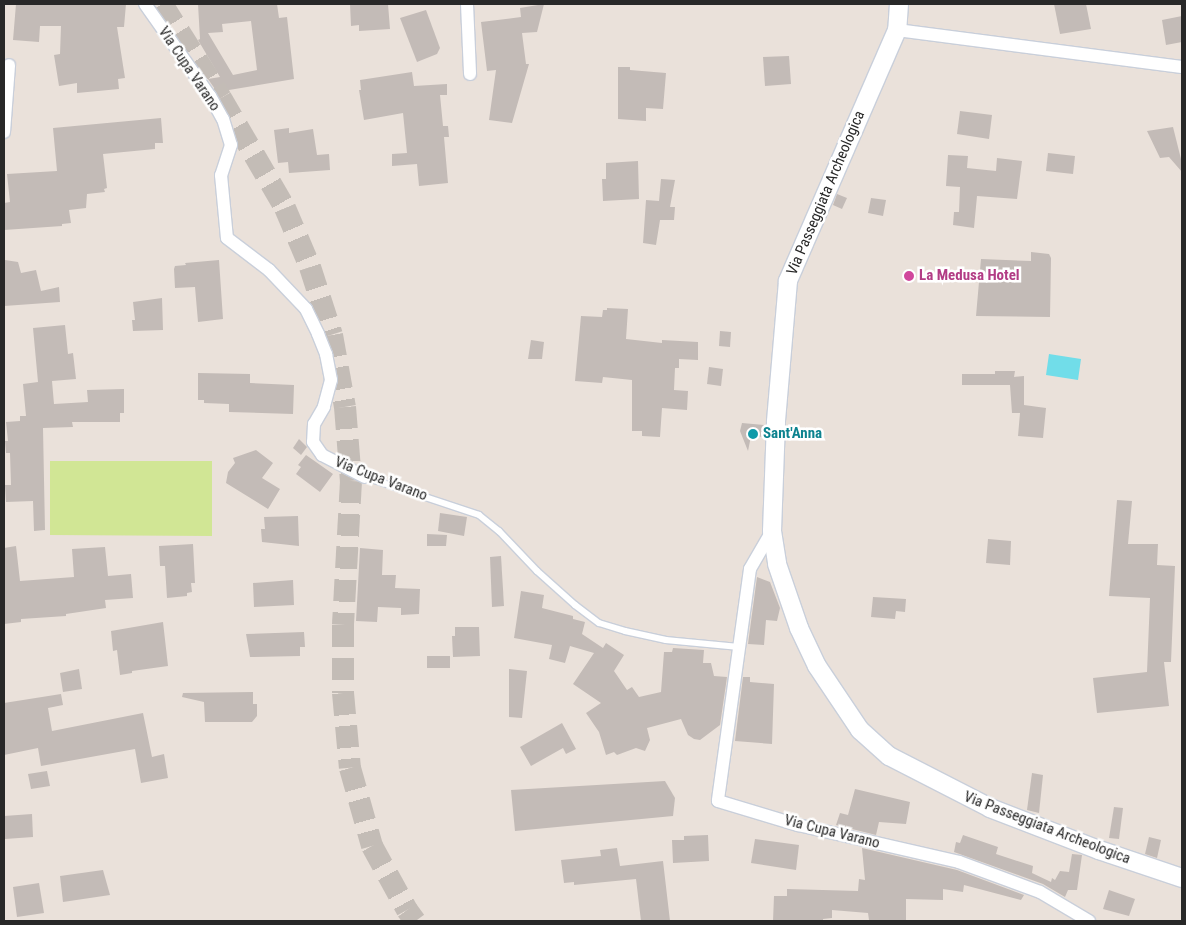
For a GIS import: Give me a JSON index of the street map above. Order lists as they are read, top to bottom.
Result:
{
  "streets": {
    "street": ["Via Cupa Varano", "Via Passeggiata Archeologica"]
  },
  "crossings": [
    ["Via Cupa Varano", "Via Passeggiata Archeologica"]
  ],
  "places": ["La Medusa Hotel", "Sant'Anna"]
}
